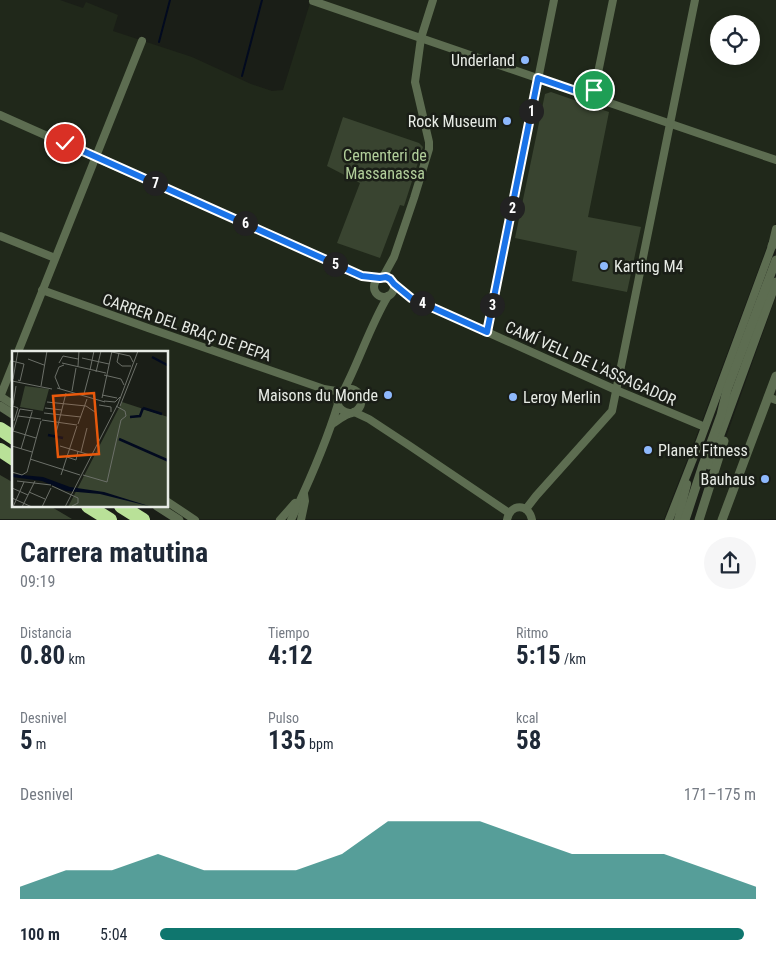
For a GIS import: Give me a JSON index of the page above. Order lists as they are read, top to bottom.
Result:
{
  "streets": {
    "street": ["CARRER DEL BRAÇ DE PEPA", "CAMÍ VELL DE L'ASSAGADOR"]
  },
  "parks": ["Cementeri de Massanassa"],
  "places": [
    "Underland",
    "Rock Museum",
    "Karting M4",
    "Maisons du Monde",
    "Leroy Merlin",
    "Planet Fitness",
    "Bauhaus"
  ],
  "page": {
    "pins": [
      "1",
      "7",
      "2",
      "6",
      "5",
      "4",
      "3"
    ],
    "heading": ["Carrera matutina", "09:19"],
    "stats": [
      ["Distancia", "0.80 km"],
      ["Tiempo", "4:12"],
      ["Ritmo", "5:15 /km"],
      ["Desnivel", "5 m"],
      ["Pulso", "135 bpm"],
      ["kcal", "58"]
    ],
    "chart": ["Desnivel", "171–175 m"],
    "list": [
      {
        "name": "100 m",
        "note": "5:04"
      }
    ]
  }
}
